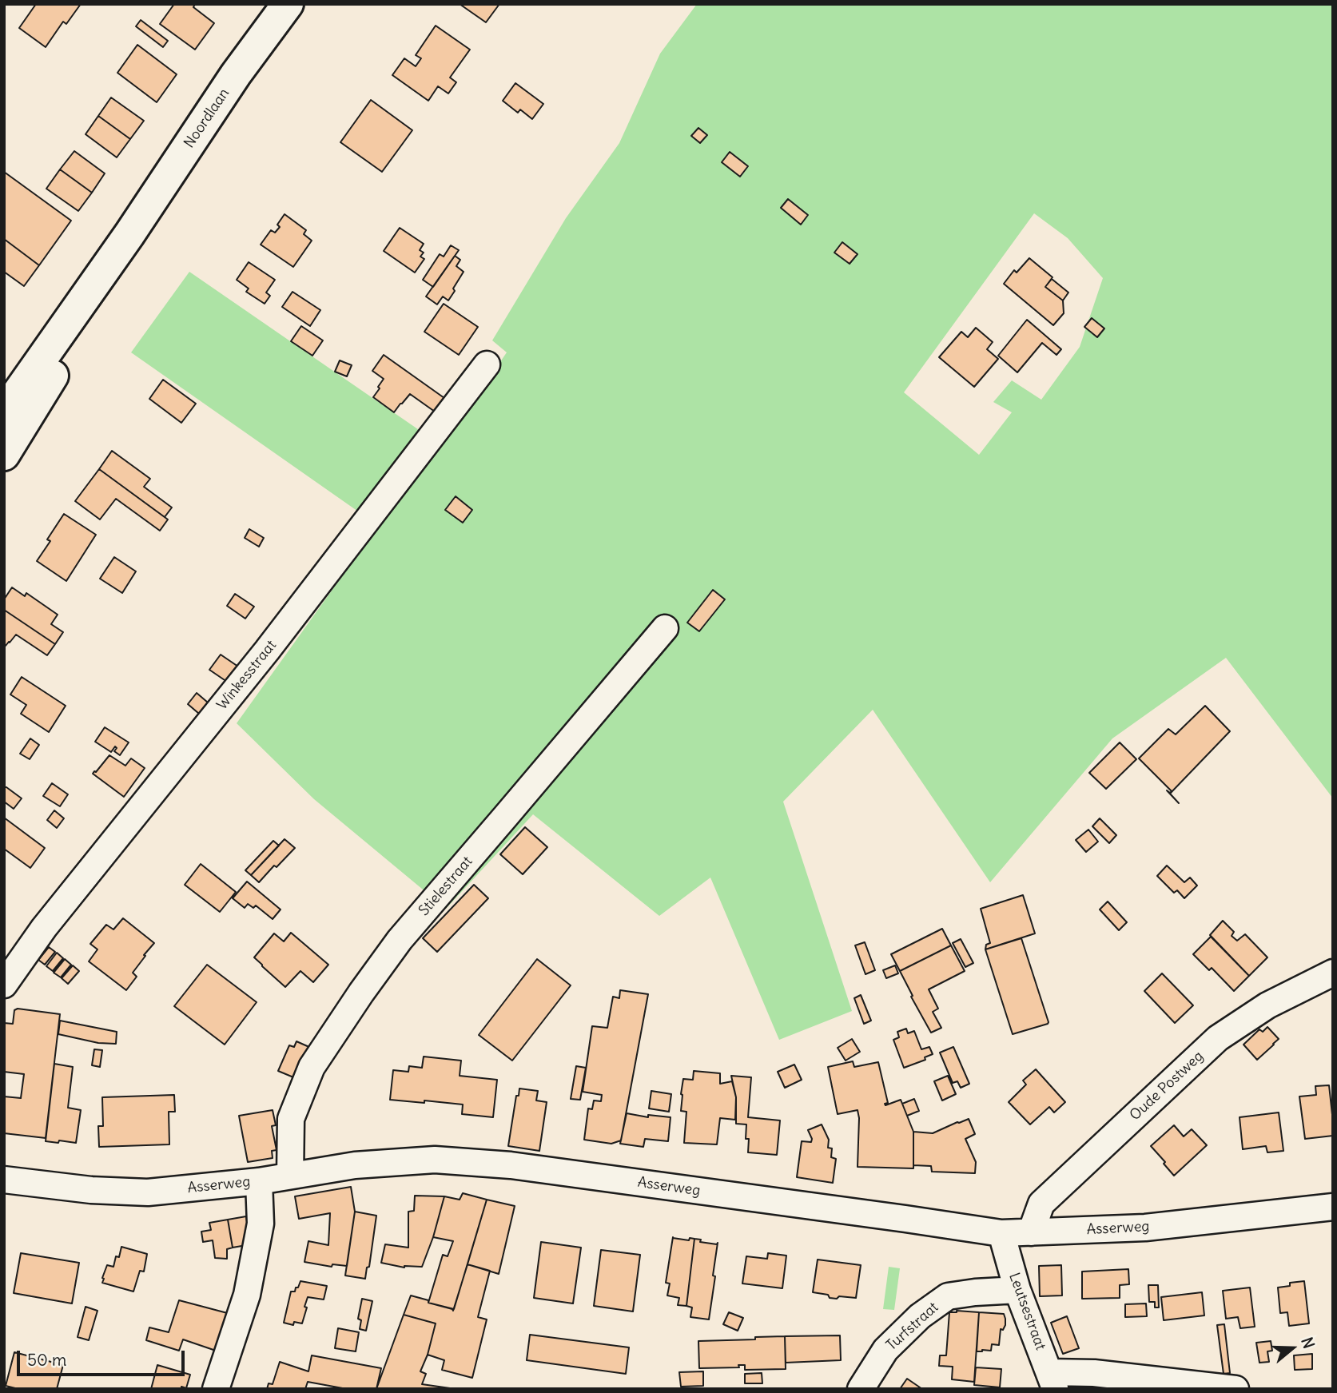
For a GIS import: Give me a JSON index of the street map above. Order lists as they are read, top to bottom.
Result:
{
  "streets": {
    "main road": ["Noordlaan"],
    "street": [
      "Winkesstraat",
      "Stielestraat",
      "Oude Postweg",
      "Asserweg",
      "Leutsestraat",
      "Turfstraat"
    ]
  },
  "crossings": [
    ["Stielestraat", "Asserweg"],
    ["Oude Postweg", "Asserweg"],
    ["Asserweg", "Leutsestraat"],
    ["Leutsestraat", "Turfstraat"]
  ],
  "scale_bar": "50 m",
  "north": "right"
}
